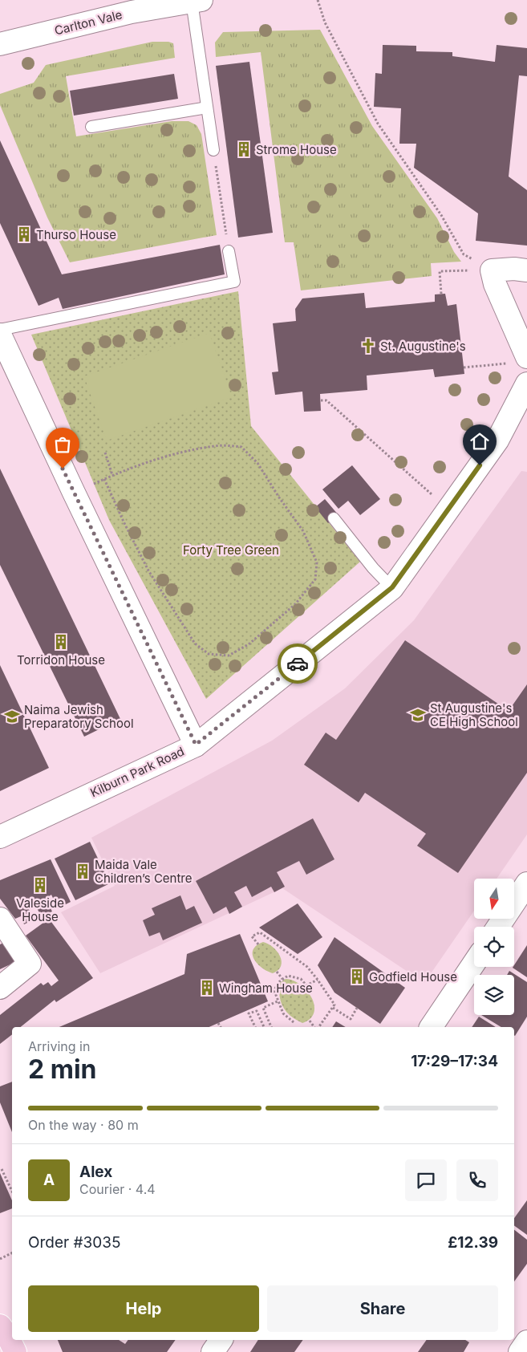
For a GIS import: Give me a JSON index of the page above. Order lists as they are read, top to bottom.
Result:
{
  "streets": {
    "street": ["Carlton Vale", "Kilburn Park Road"]
  },
  "parks": ["Forty Tree Green"],
  "places": {
    "building": [
      "Strome House",
      "Thurso House",
      "Torridon House",
      "Maida Vale Children’s Centre",
      "Valeside House",
      "Godfield House",
      "Wingham House"
    ],
    "church": ["St. Augustine's"],
    "school or university": ["St Augustine's CE High School", "Naima Jewish Preparatory School"]
  },
  "north": "bottom",
  "page": {
    "heading": ["2 min", "Arriving in", "17:29–17:34"],
    "panel": [
      "Alex",
      "Courier · 4.4",
      "Order #3035",
      "£12.39"
    ],
    "bar": "On the way · 80 m",
    "round": "A",
    "buttons": ["Help", "Share"]
  }
}
